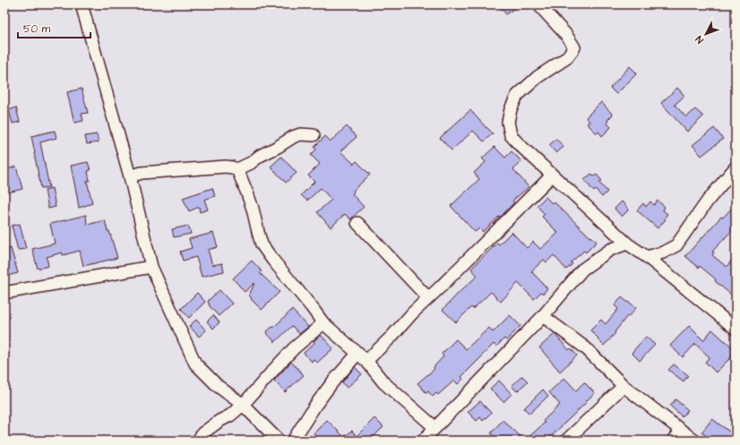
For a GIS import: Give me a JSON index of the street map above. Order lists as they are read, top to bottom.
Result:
{
  "scale_bar": "50 m",
  "north": "bottom left"
}
